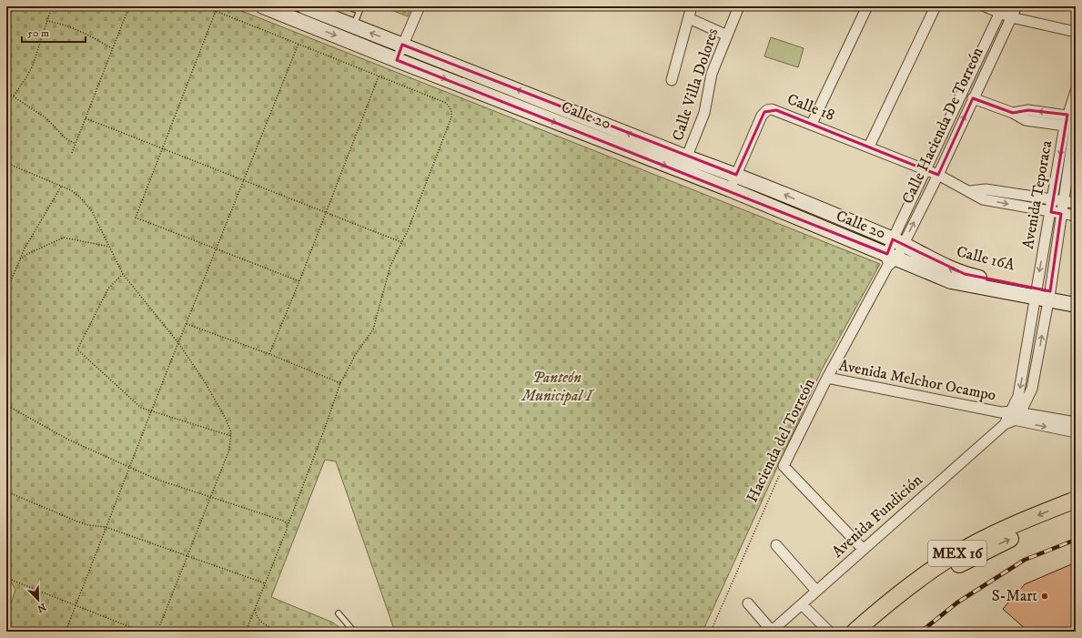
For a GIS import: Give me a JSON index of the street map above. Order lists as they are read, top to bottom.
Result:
{
  "streets": {
    "main road": ["Calle 20", "Calle 16A", "MEX 16"],
    "street": [
      "Calle Villa Dolores",
      "Calle 18",
      "Calle Hacienda De Torreón",
      "Avenida Teporaca",
      "Avenida Melchor Ocampo",
      "Hacienda del Torreón",
      "Avenida Fundición"
    ]
  },
  "crossings": [
    ["Calle Villa Dolores", "Calle 20"],
    ["Calle 18", "Calle 20"],
    ["Calle 18", "Calle Hacienda De Torreón"],
    ["Calle 18", "Avenida Teporaca"],
    ["Calle 20", "Calle Hacienda De Torreón"],
    ["Calle 20", "Calle 16A"],
    ["Calle 20", "Hacienda del Torreón"],
    ["Calle Hacienda De Torreón", "Calle 16A"],
    ["Calle Hacienda De Torreón", "Hacienda del Torreón"],
    ["Avenida Teporaca", "Calle 16A"],
    ["Avenida Teporaca", "Avenida Melchor Ocampo"],
    ["Avenida Teporaca", "Avenida Fundición"],
    ["Calle 16A", "Hacienda del Torreón"],
    ["Avenida Melchor Ocampo", "Hacienda del Torreón"],
    ["Avenida Melchor Ocampo", "Avenida Fundición"]
  ],
  "parks": ["Panteón Municipal I"],
  "places": ["S-Mart"],
  "scale_bar": "50 m",
  "north": "bottom right"
}
